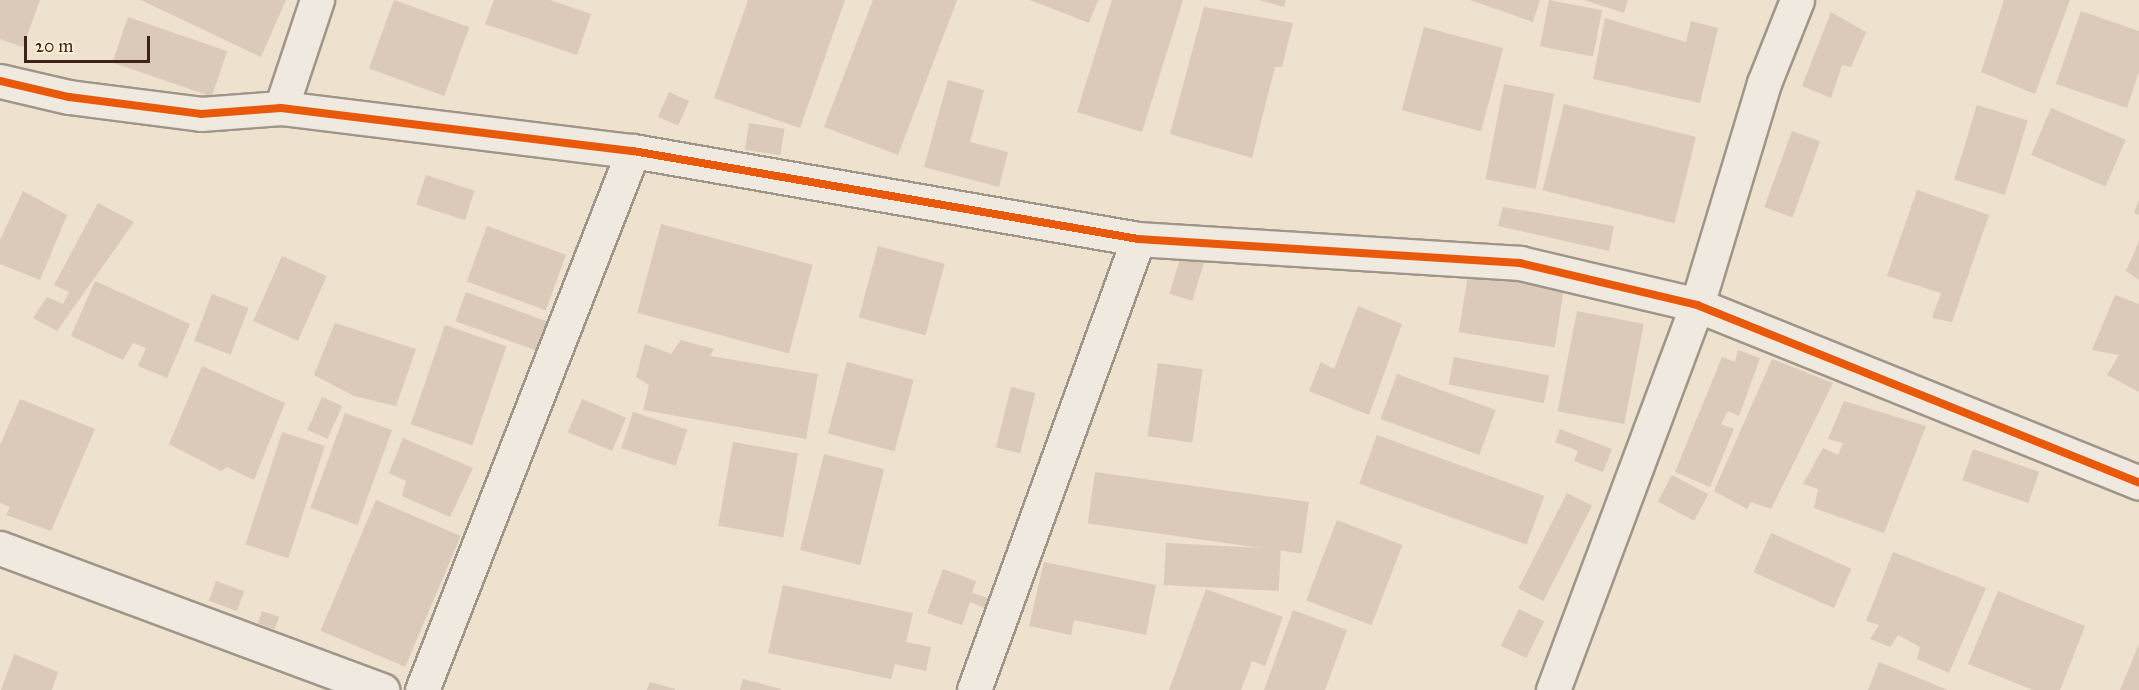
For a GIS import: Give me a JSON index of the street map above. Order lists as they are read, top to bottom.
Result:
{
  "scale_bar": "20 m"
}
